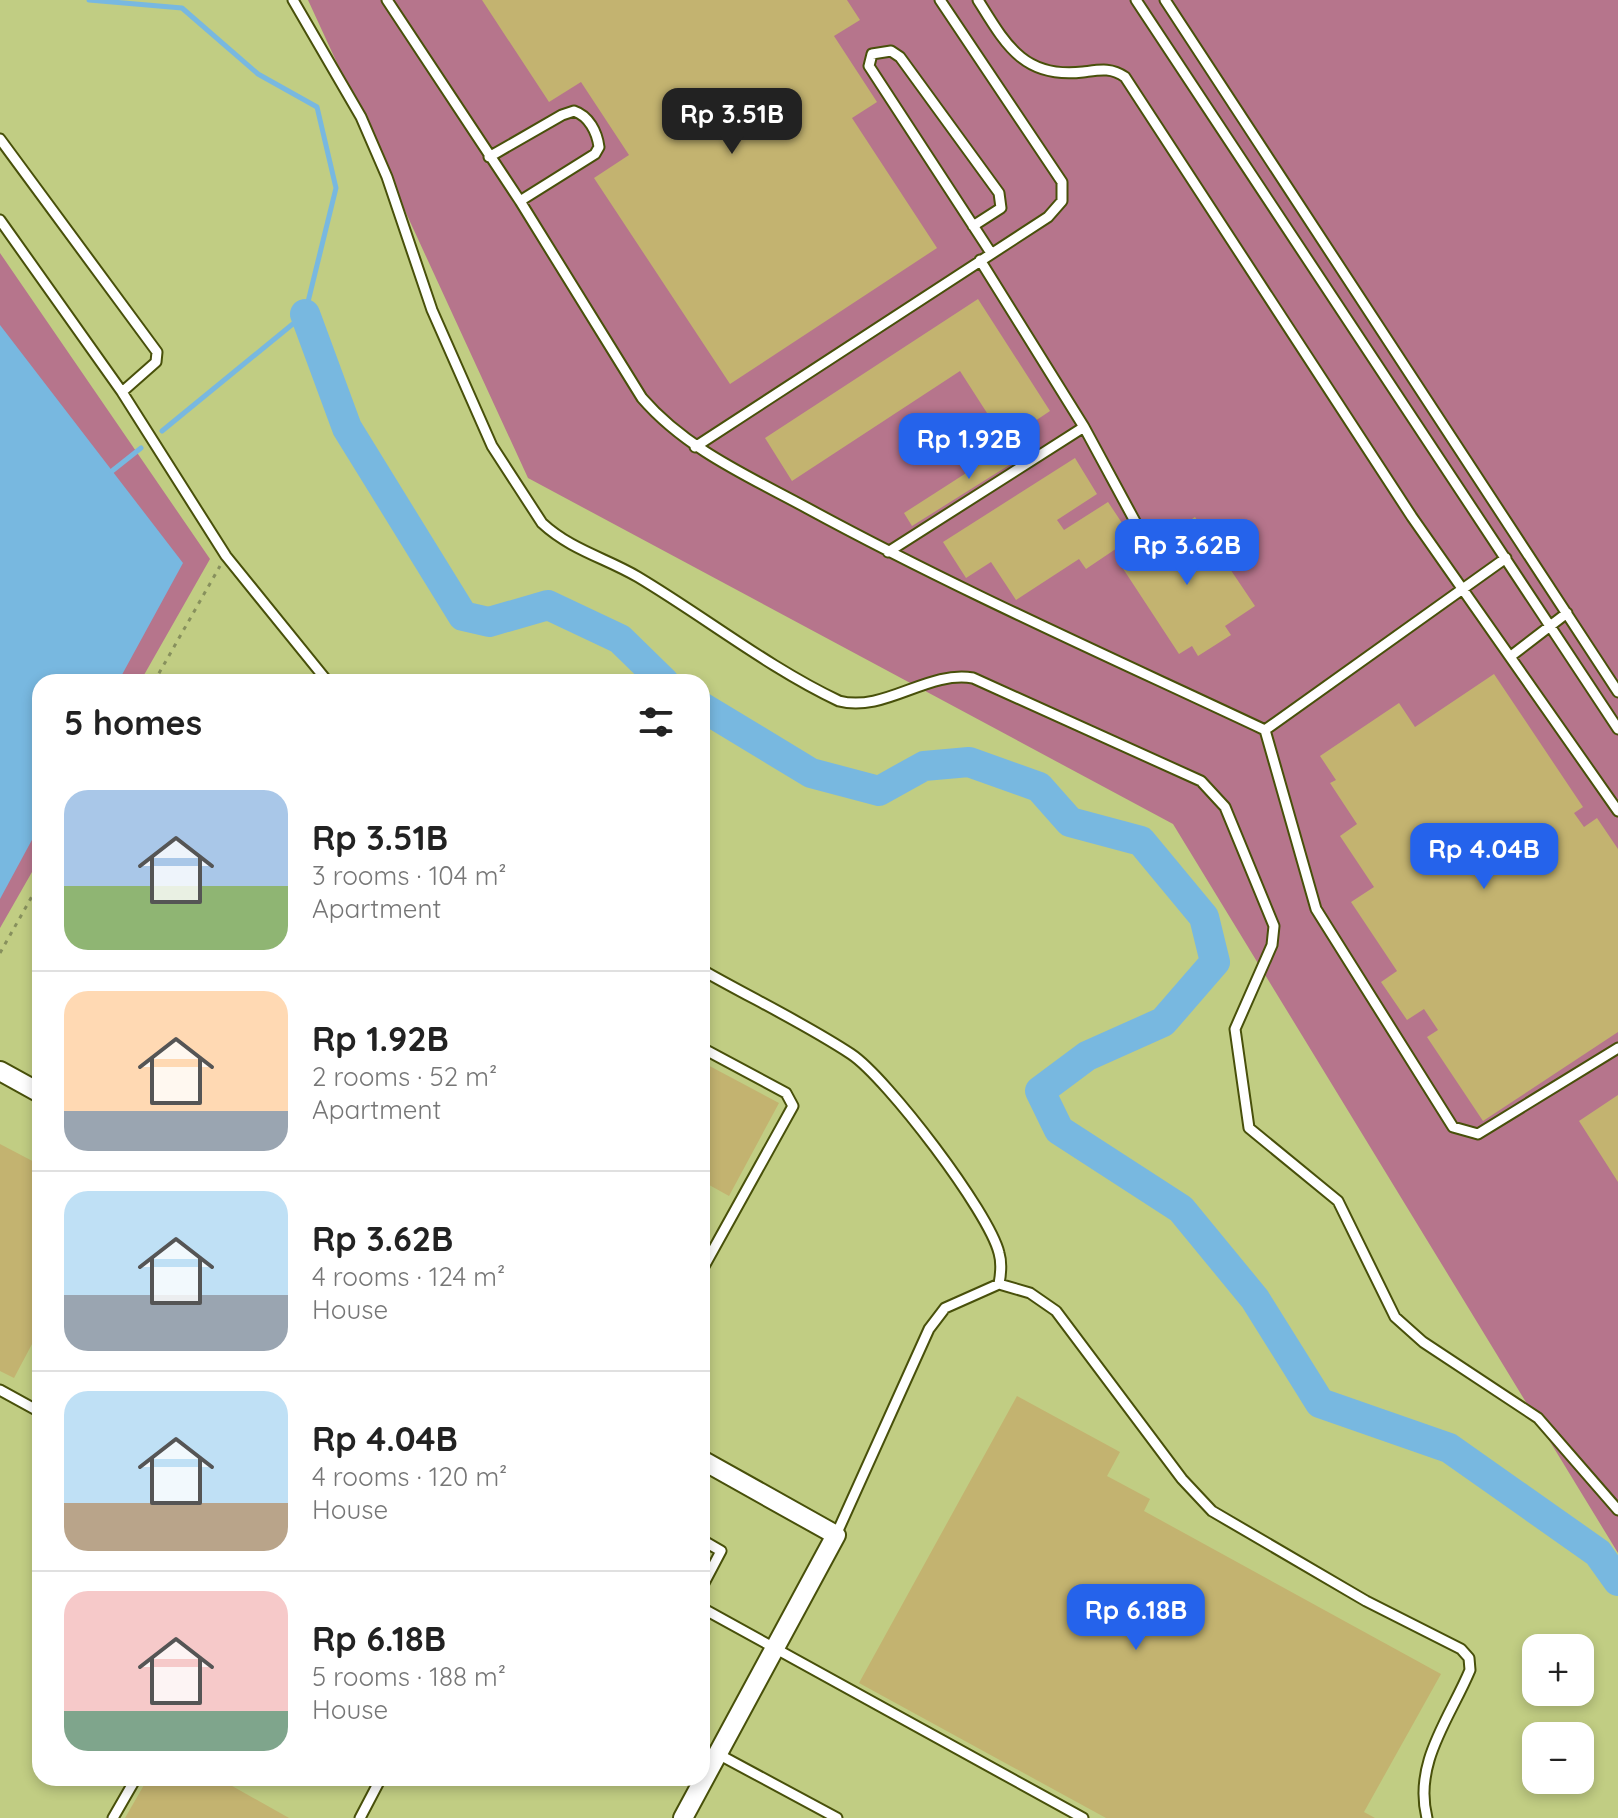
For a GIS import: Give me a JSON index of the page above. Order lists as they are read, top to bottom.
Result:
{
  "page": {
    "price": [
      "Rp 3.51B",
      "Rp 1.92B",
      "Rp 3.62B",
      "Rp 4.04B",
      "Rp 6.18B"
    ],
    "heading": "5 homes",
    "list": [
      {
        "name": "Rp 3.51B",
        "note": "3 rooms · 104 m² · Apartment"
      },
      {
        "name": "Rp 1.92B",
        "note": "2 rooms · 52 m² · Apartment"
      },
      {
        "name": "Rp 3.62B",
        "note": "4 rooms · 124 m² · House"
      },
      {
        "name": "Rp 4.04B",
        "note": "4 rooms · 120 m² · House"
      },
      {
        "name": "Rp 6.18B",
        "note": "5 rooms · 188 m² · House"
      }
    ],
    "map_buttons": ["+", "−"]
  }
}
